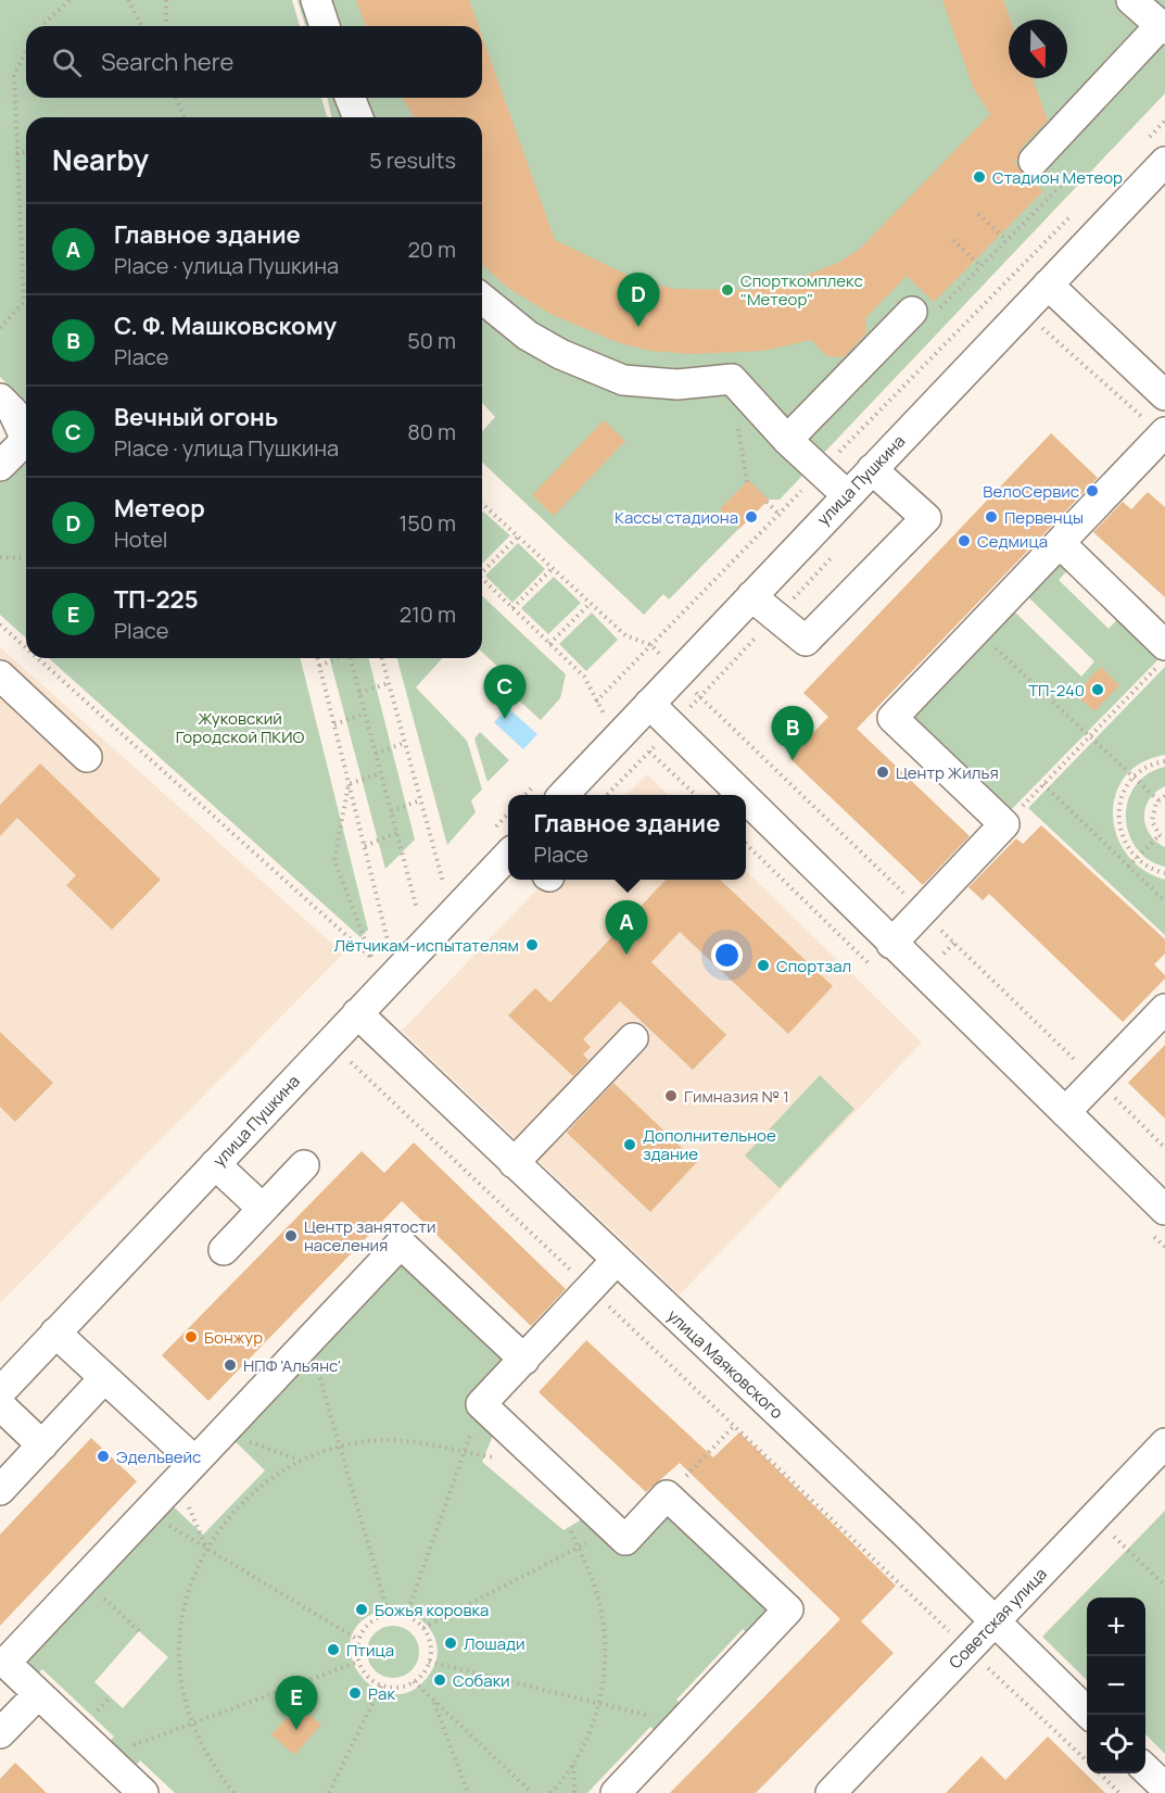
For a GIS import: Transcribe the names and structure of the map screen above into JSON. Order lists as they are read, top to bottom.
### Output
{
  "streets": {
    "street": ["улица Пушкина", "улица Маяковского", "Советская улица"]
  },
  "crossings": [
    ["улица Пушкина", "улица Маяковского"],
    ["улица Маяковского", "Советская улица"]
  ],
  "parks": ["Жуковский Городской ПКИО"],
  "places": [
    "Стадион Метеор",
    "Спорткомплекс \"Метеор\"",
    "ВелоСервис",
    "Кассы стадиона",
    "Первенцы",
    "Седмица",
    "ТП-240",
    "Центр Жилья",
    "Лётчикам-испытателям",
    "Спортзал",
    "Гимназия № 1",
    "Дополнительное здание",
    "Центр занятости населения",
    "Бонжур",
    "НПФ 'Альянс'",
    "Эдельвейс",
    "Божья коровка",
    "Лошади",
    "Птица",
    "Собаки",
    "Рак"
  ],
  "north": "bottom",
  "page": {
    "search": "Search here",
    "heading": ["Nearby", "5 results"],
    "list": [
      {
        "mark": "A",
        "name": "Главное здание",
        "note": "Place · улица Пушкина",
        "value": "20 m"
      },
      {
        "mark": "B",
        "name": "С. Ф. Машковскому",
        "note": "Place",
        "value": "50 m"
      },
      {
        "mark": "C",
        "name": "Вечный огонь",
        "note": "Place · улица Пушкина",
        "value": "80 m"
      },
      {
        "mark": "D",
        "name": "Метеор",
        "note": "Hotel",
        "value": "150 m"
      },
      {
        "mark": "E",
        "name": "ТП-225",
        "note": "Place",
        "value": "210 m"
      }
    ],
    "pins": [
      "D",
      "C",
      "B",
      "A",
      "E"
    ],
    "popup": ["Главное здание", "Place"],
    "map_buttons": ["+", "−"]
  }
}
